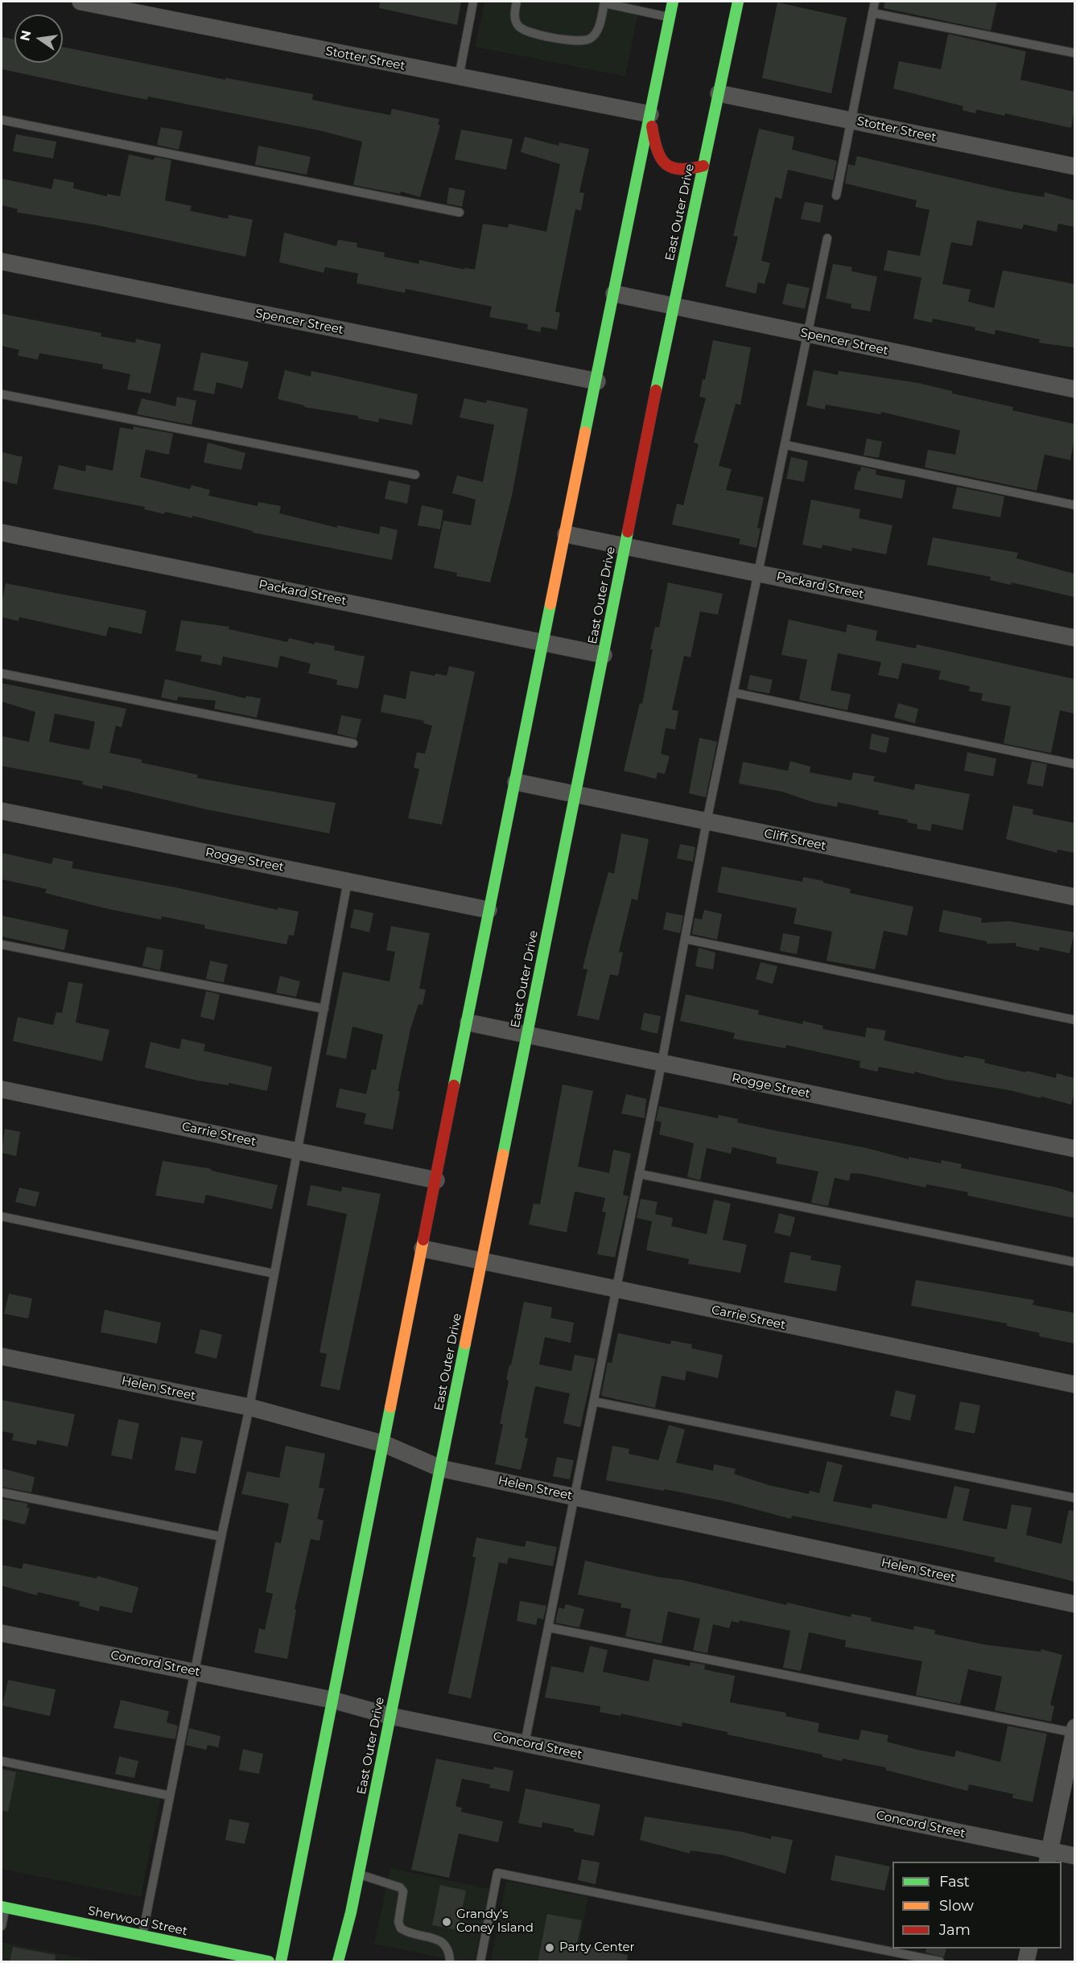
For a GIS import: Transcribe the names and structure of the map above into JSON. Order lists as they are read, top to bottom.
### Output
{
  "streets": {
    "main road": ["East Outer Drive", "Sherwood Street"],
    "street": [
      "Stotter Street",
      "Spencer Street",
      "Packard Street",
      "Cliff Street",
      "Rogge Street",
      "Carrie Street",
      "Helen Street",
      "Concord Street"
    ]
  },
  "crossings": [
    ["Stotter Street", "East Outer Drive"],
    ["East Outer Drive", "Spencer Street"],
    ["East Outer Drive", "Packard Street"],
    ["East Outer Drive", "Cliff Street"],
    ["East Outer Drive", "Rogge Street"],
    ["East Outer Drive", "Carrie Street"],
    ["East Outer Drive", "Helen Street"],
    ["East Outer Drive", "Concord Street"]
  ],
  "places": ["Grandy's Coney Island", "Party Center"],
  "legend": ["Fast", "Slow", "Jam"],
  "north": "left"
}
